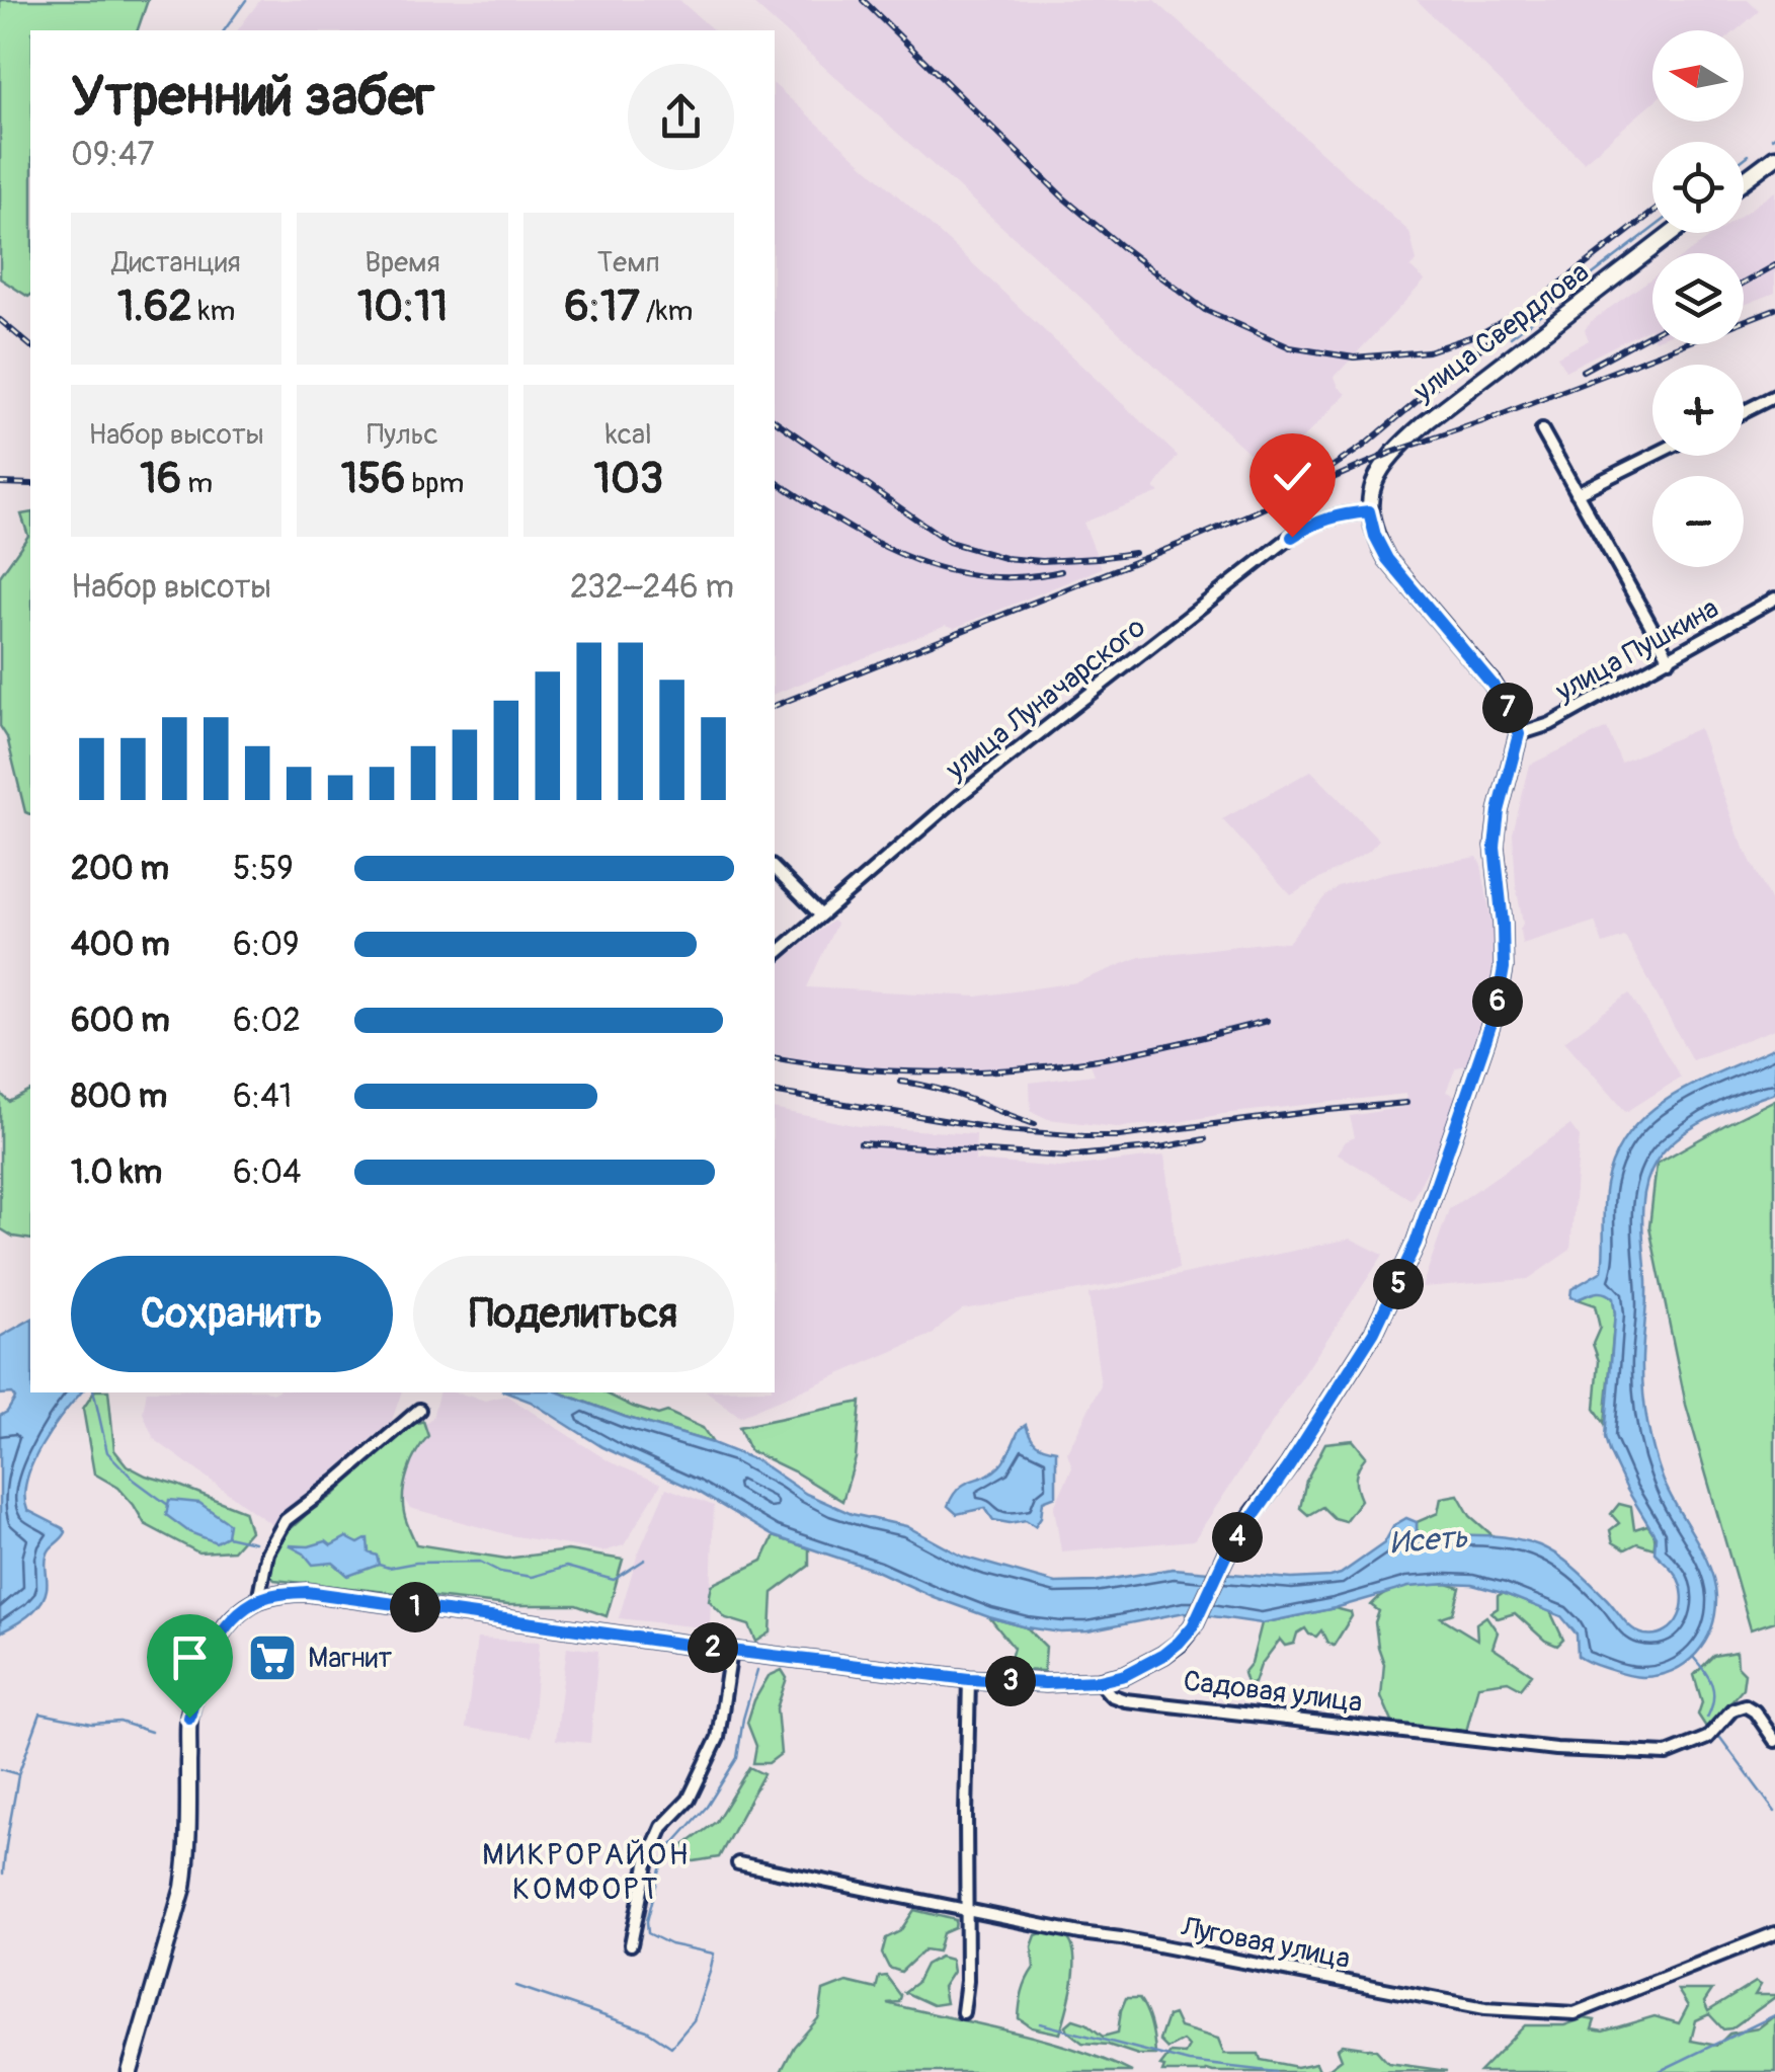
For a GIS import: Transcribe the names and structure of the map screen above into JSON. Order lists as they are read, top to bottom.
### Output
{
  "streets": {
    "main road": ["улица Свердлова", "Садовая улица"],
    "street": ["улица Пушкина", "улица Луначарского", "Луговая улица"]
  },
  "crossings": [
    ["улица Свердлова", "улица Луначарского"]
  ],
  "districts": ["МИКРОРАЙОН КОМФОРТ"],
  "water": ["Исеть"],
  "places": {
    "supermarket": ["Магнит"]
  },
  "north": "left",
  "page": {
    "map_buttons": ["+", "−"],
    "heading": ["Утренний забег", "09:47"],
    "stats": [
      ["Дистанция", "1.62 km"],
      ["Время", "10:11"],
      ["Темп", "6:17 /km"],
      ["Набор высоты", "16 m"],
      ["Пульс", "156 bpm"],
      ["kcal", "103"]
    ],
    "chart": ["Набор высоты", "232–246 m"],
    "pins": [
      "7",
      "6",
      "5",
      "4",
      "1",
      "2",
      "3"
    ],
    "list": [
      {
        "name": "200 m",
        "note": "5:59"
      },
      {
        "name": "400 m",
        "note": "6:09"
      },
      {
        "name": "600 m",
        "note": "6:02"
      },
      {
        "name": "800 m",
        "note": "6:41"
      },
      {
        "name": "1.0 km",
        "note": "6:04"
      }
    ],
    "buttons": ["Сохранить", "Поделиться"]
  }
}
